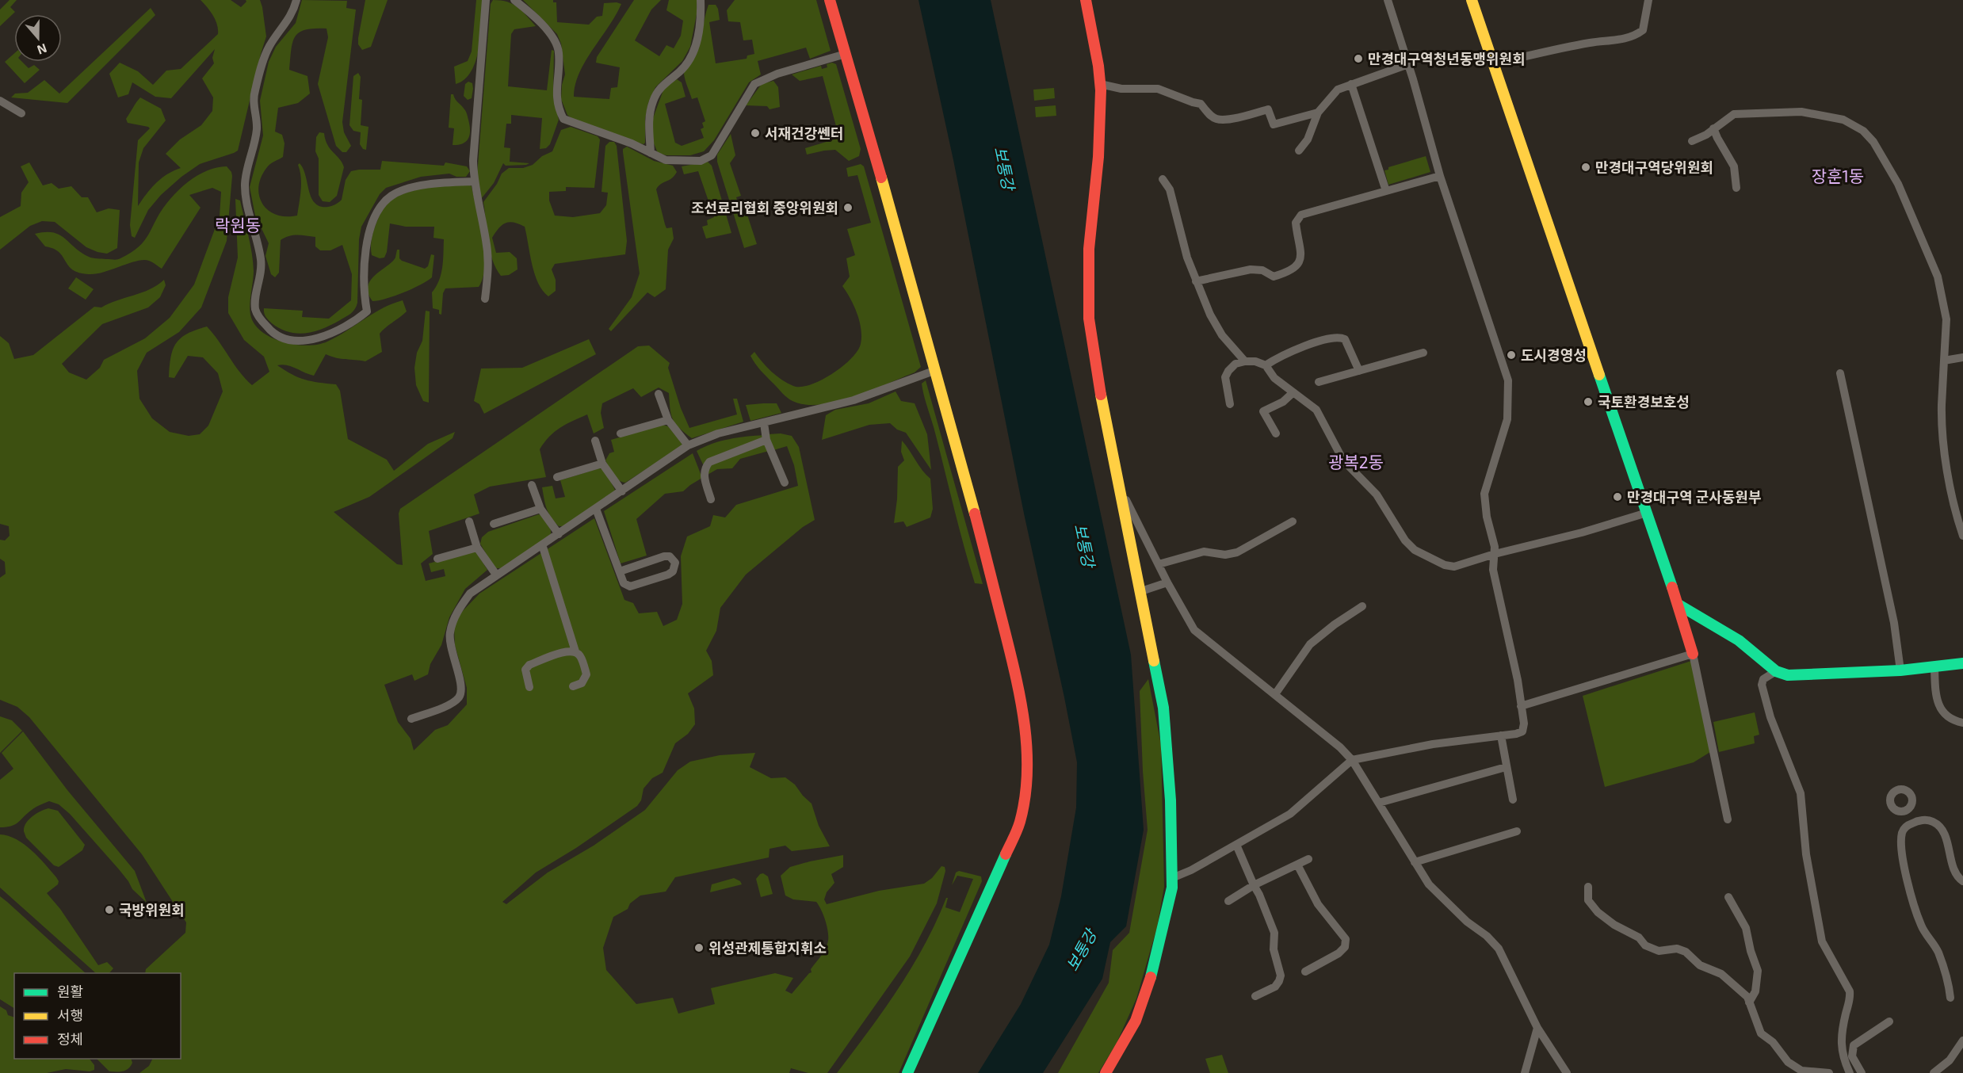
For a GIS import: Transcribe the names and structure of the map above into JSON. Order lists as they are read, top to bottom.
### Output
{
  "districts": ["장훈1동", "락원동", "광복2동"],
  "water": ["보통강"],
  "places": [
    "만경대구역청년동맹위원회",
    "서재건강쎈터",
    "만경대구역당위원회",
    "조선료리협회 중앙위원회",
    "도시경영성",
    "국토환경보호성",
    "만경대구역 군사동원부",
    "국방위원회",
    "위성관제통합지휘소"
  ],
  "legend": ["원활", "서행", "정체"],
  "north": "bottom"
}
